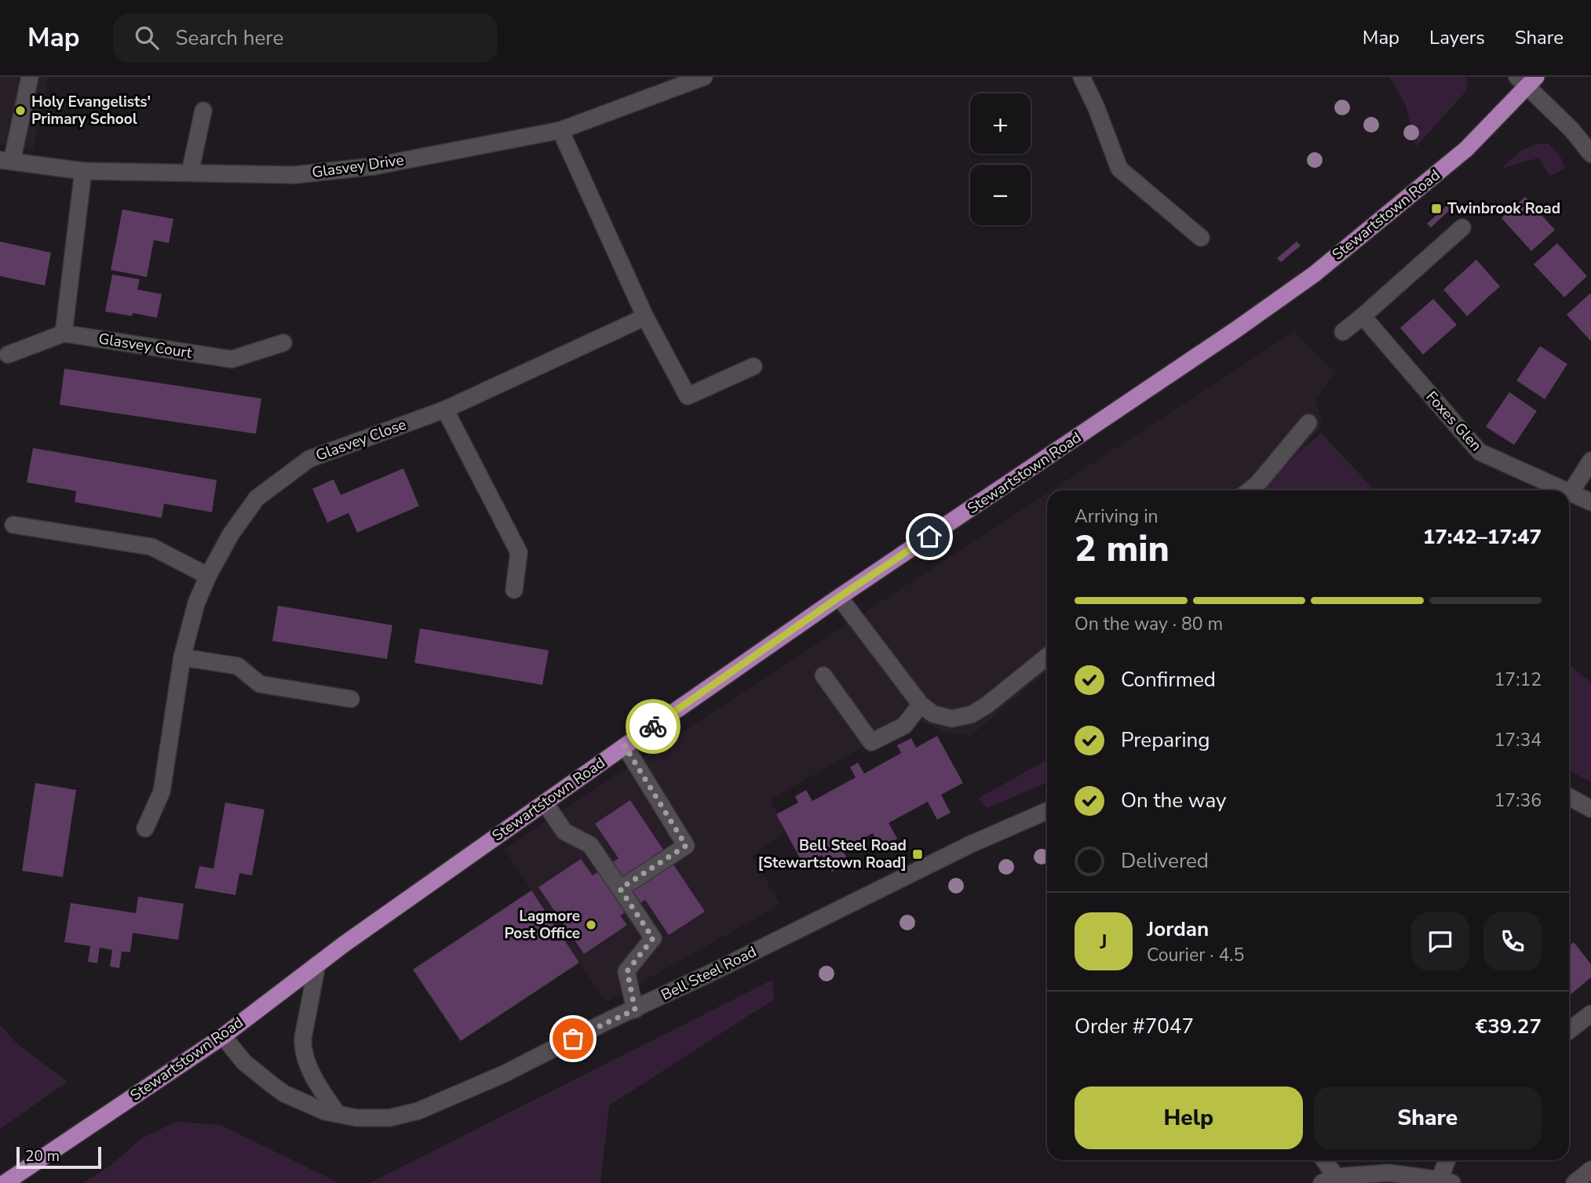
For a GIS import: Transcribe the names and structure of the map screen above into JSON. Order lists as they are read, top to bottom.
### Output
{
  "streets": {
    "main road": ["Stewartstown Road"],
    "street": [
      "Glasvey Drive",
      "Glasvey Court",
      "Foxes Glen",
      "Glasvey Close",
      "Bell Steel Road"
    ]
  },
  "crossings": [
    ["Stewartstown Road", "Bell Steel Road"]
  ],
  "places": {
    "other": ["Holy Evangelists' Primary School", "Lagmore Post Office"],
    "transit": ["Twinbrook Road", "Bell Steel Road [Stewartstown Road]"]
  },
  "scale_bar": "20 m",
  "page": {
    "header": "Map",
    "search": "Search here",
    "nav": ["Map", "Layers", "Share"],
    "map_buttons": ["+", "−"],
    "heading": ["2 min", "Arriving in", "17:42–17:47"],
    "panel": [
      "Jordan",
      "Courier · 4.5",
      "Order #7047",
      "€39.27"
    ],
    "bar": "On the way · 80 m",
    "list": [
      ["Confirmed", "17:12"],
      ["Preparing", "17:34"],
      ["On the way", "17:36"],
      "Delivered"
    ],
    "round": "J",
    "buttons": ["Help", "Share"],
    "scale": "20 m"
  }
}
